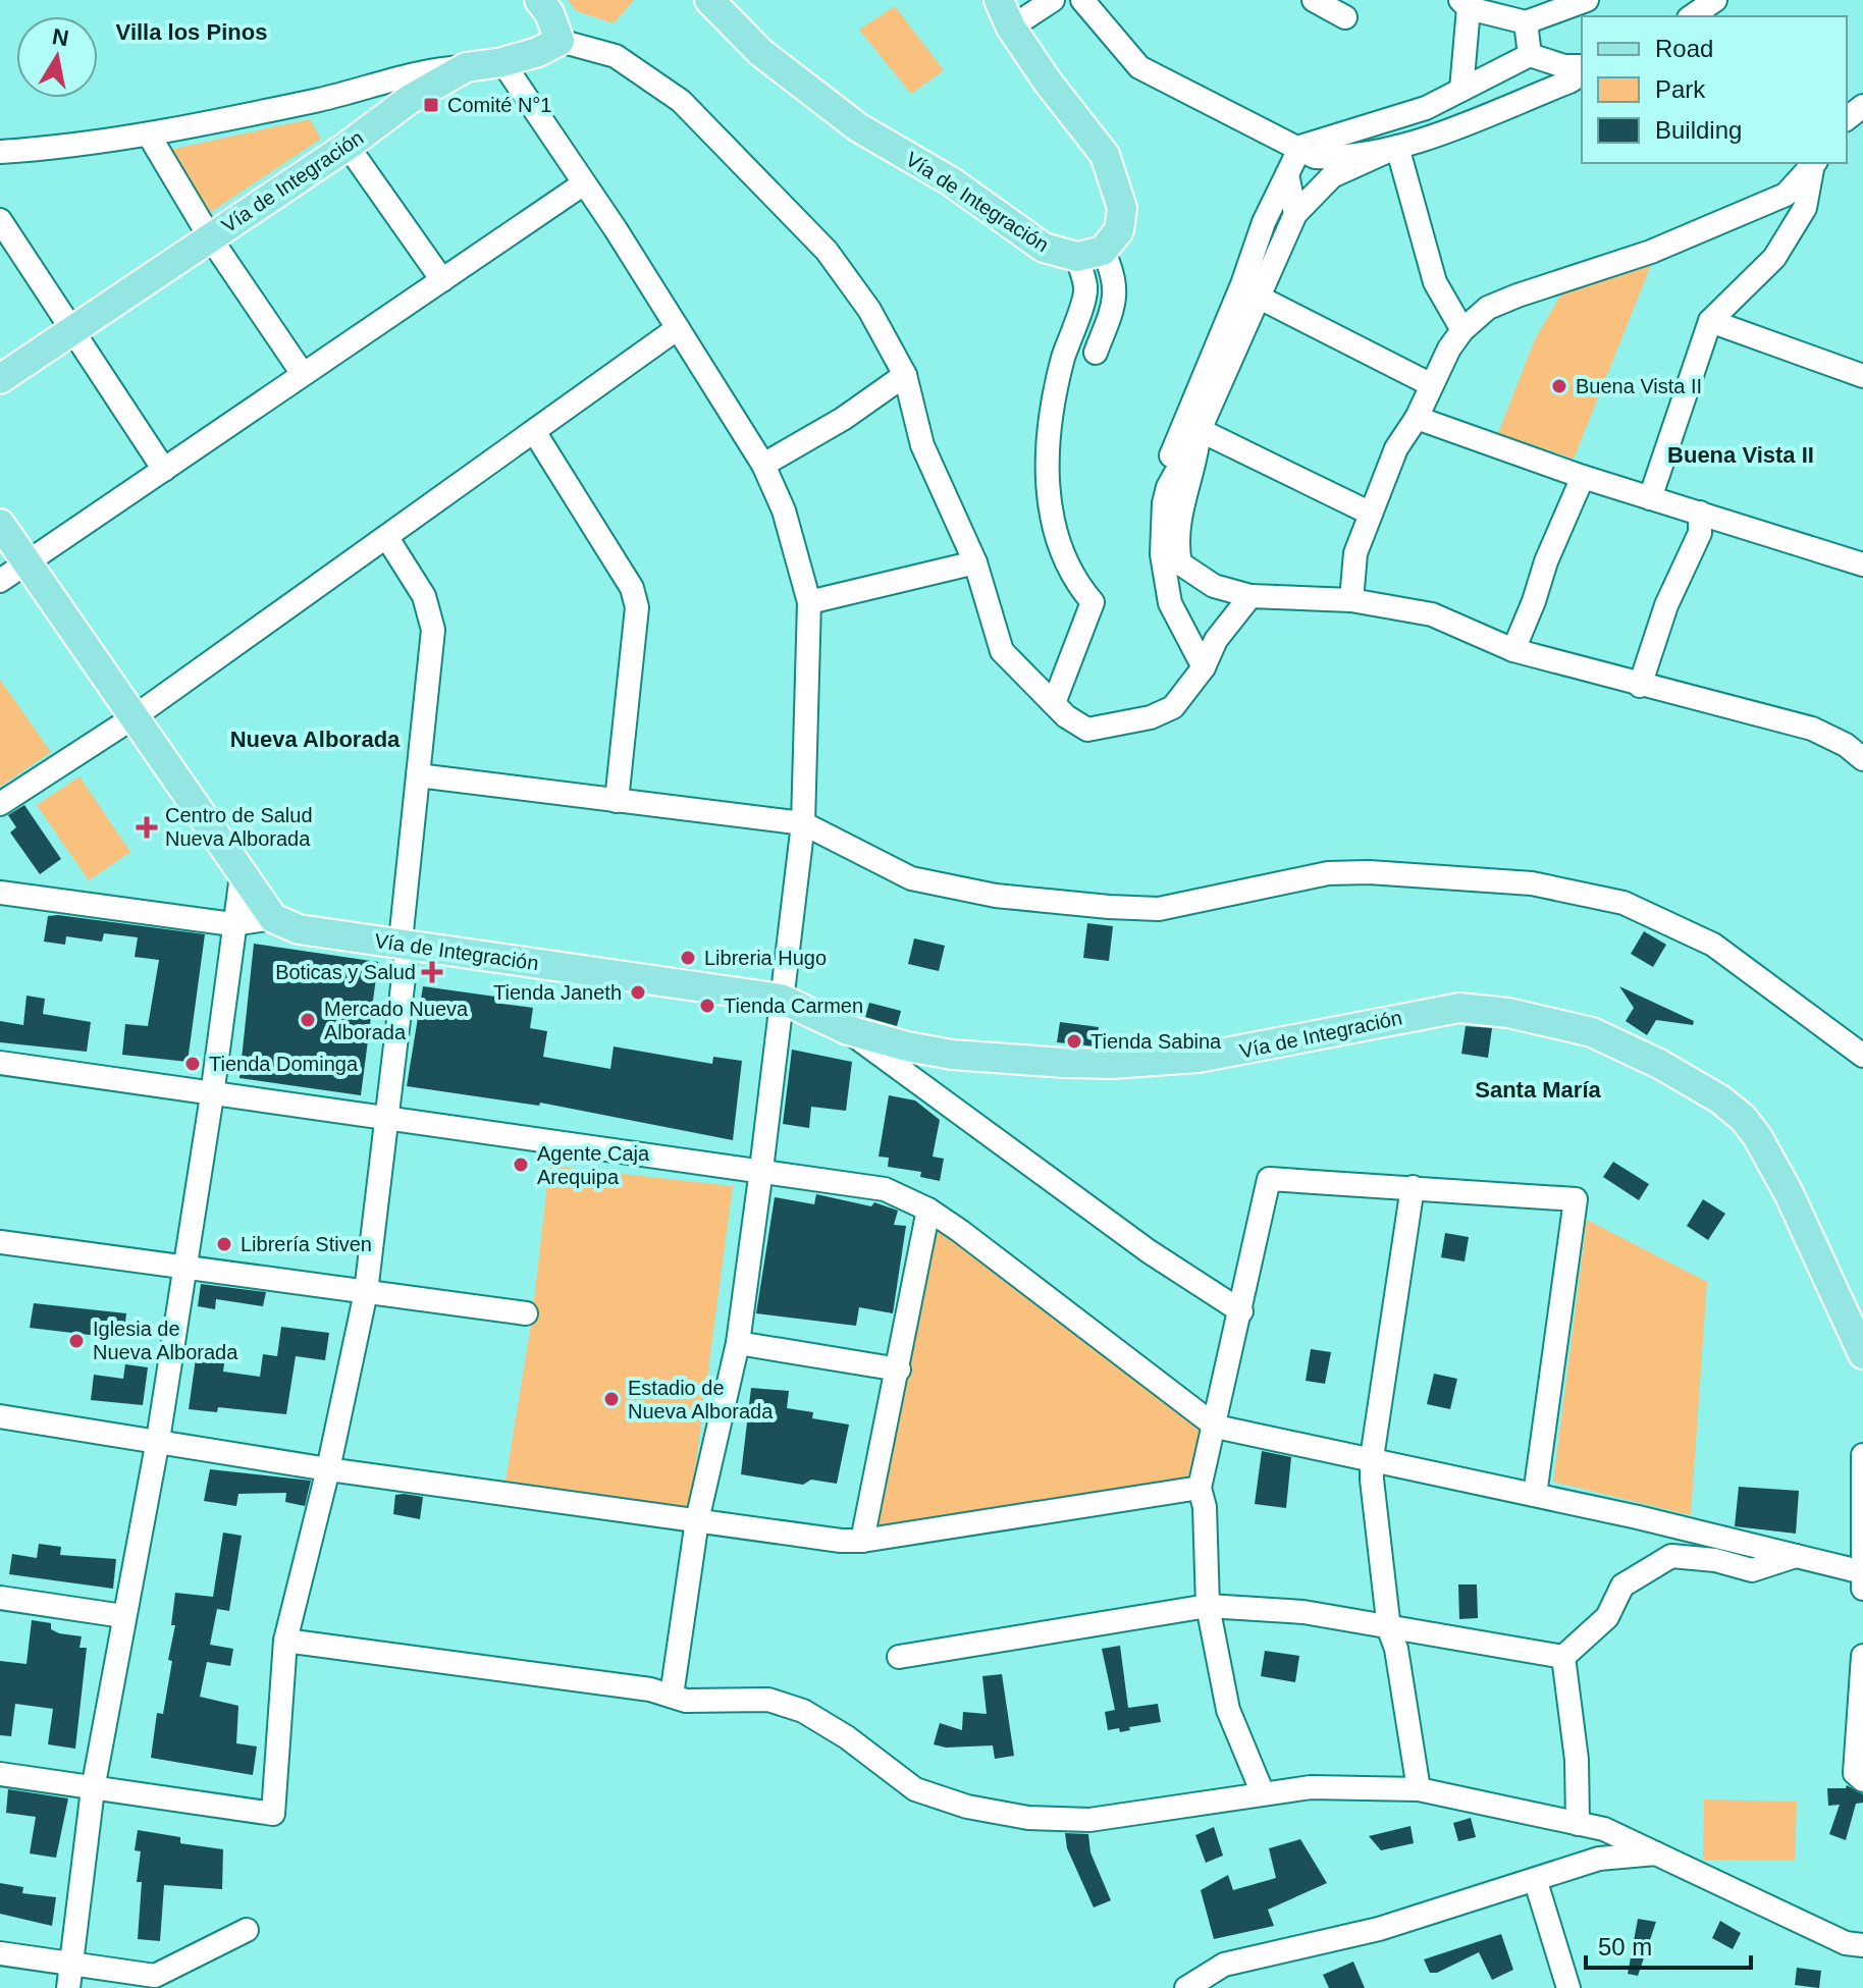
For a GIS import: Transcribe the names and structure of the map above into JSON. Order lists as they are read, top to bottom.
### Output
{
  "streets": {
    "main road": ["Vía de Integración"]
  },
  "districts": [
    "Villa los Pinos",
    "Buena Vista II",
    "Nueva Alborada",
    "Santa María"
  ],
  "places": {
    "transit": ["Comité N°1"],
    "other": [
      "Buena Vista II",
      "Libreria Hugo",
      "Tienda Janeth",
      "Tienda Carmen",
      "Mercado Nueva Alborada",
      "Tienda Sabina",
      "Tienda Dominga",
      "Agente Caja Arequipa",
      "Librería Stiven",
      "Iglesia de Nueva Alborada",
      "Estadio de Nueva Alborada"
    ],
    "health": ["Centro de Salud Nueva Alborada", "Boticas y Salud"]
  },
  "legend": ["Road", "Park", "Building"],
  "scale_bar": "50 m",
  "north": "top"
}
